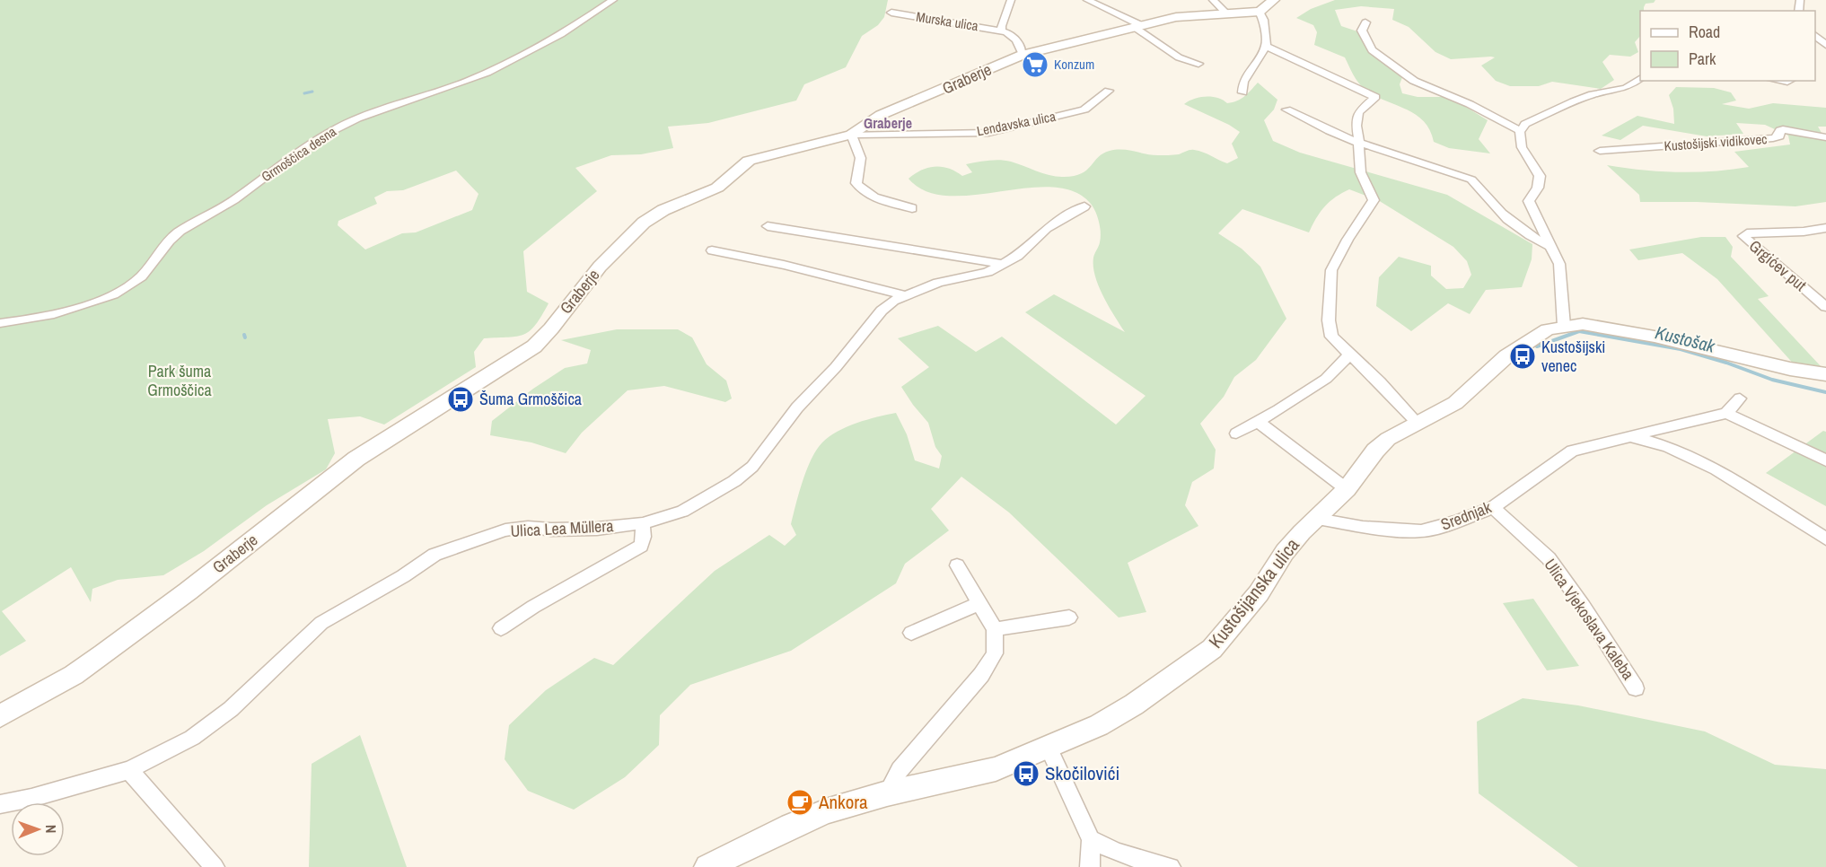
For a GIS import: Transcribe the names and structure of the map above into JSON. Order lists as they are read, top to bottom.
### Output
{
  "streets": {
    "street": [
      "Murska ulica",
      "Graberje",
      "Lendavska ulica",
      "Kustošijski vidikovec",
      "Grmoščica desna",
      "Grgićev put",
      "Srednjak",
      "Ulica Lea Müllera",
      "Kustošijanska ulica",
      "Ulica Vjekoslava Kaleba"
    ]
  },
  "crossings": [
    ["Graberje", "Lendavska ulica"],
    ["Srednjak", "Kustošijanska ulica"],
    ["Srednjak", "Ulica Vjekoslava Kaleba"]
  ],
  "districts": ["Graberje"],
  "water": ["Kustošak"],
  "parks": ["Park šuma Grmoščica"],
  "places": {
    "supermarket": ["Konzum"],
    "bus stop": ["Kustošijski venec", "Šuma Grmoščica", "Skočilovići"],
    "cafe": ["Ankora"]
  },
  "legend": ["Road", "Park"],
  "north": "right"
}
